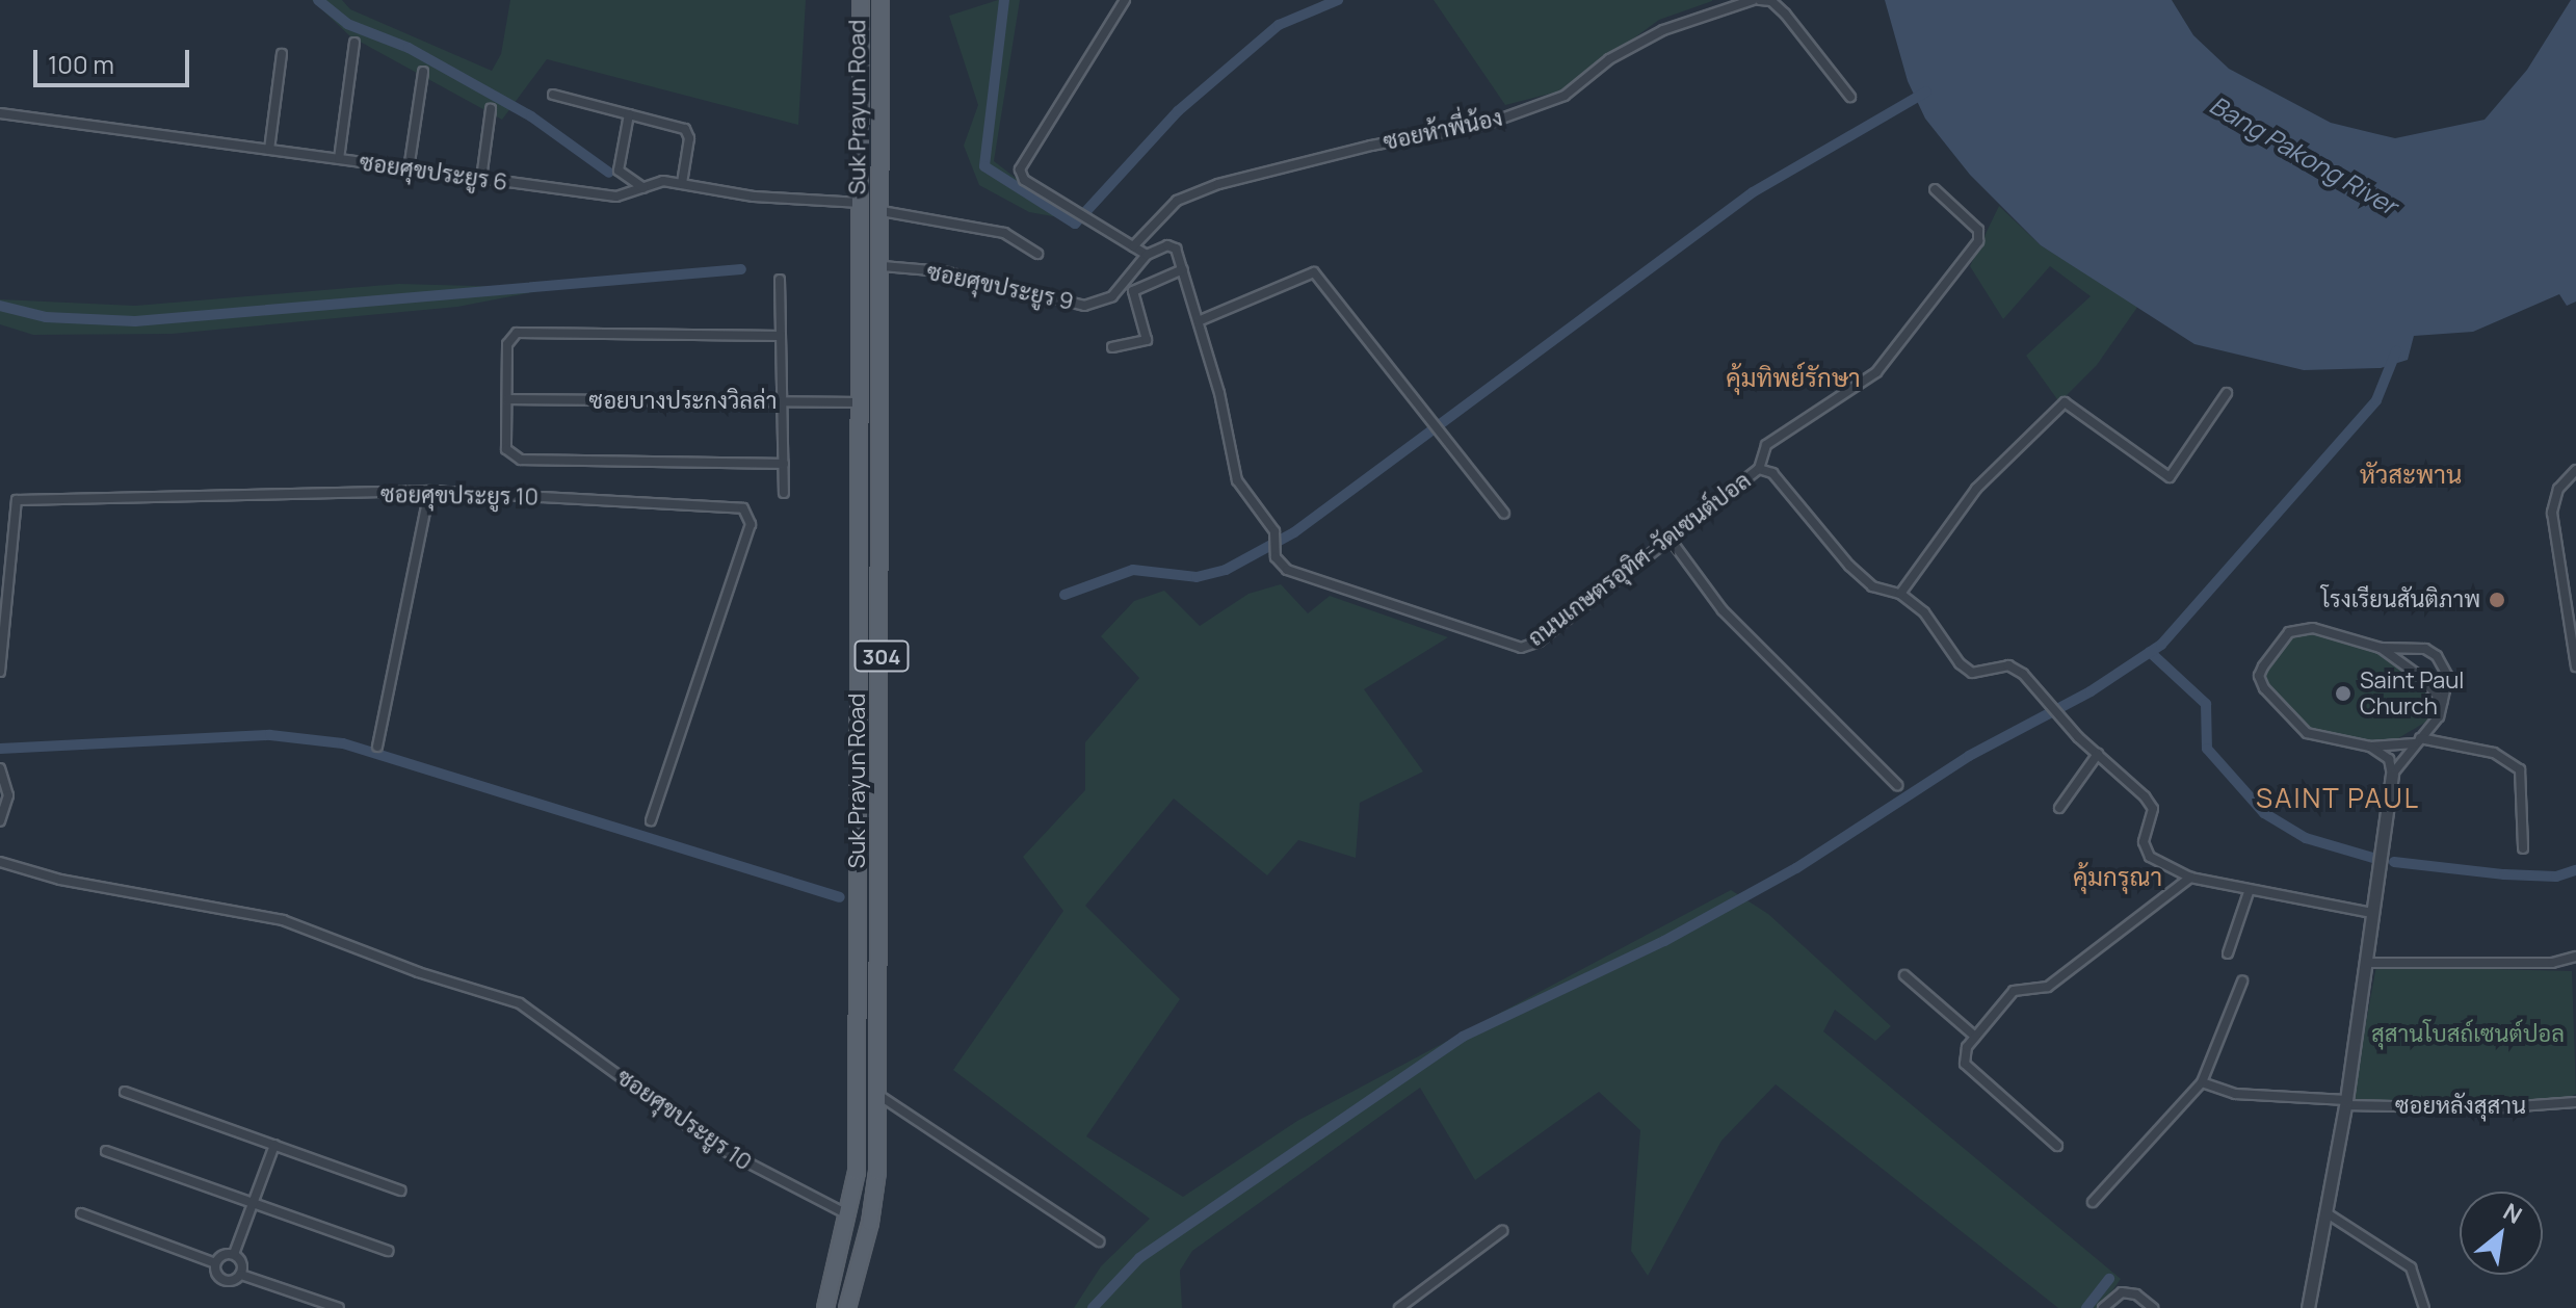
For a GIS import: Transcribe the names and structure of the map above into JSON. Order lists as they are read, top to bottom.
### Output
{
  "streets": {
    "main road": ["Suk Prayun Road", "304"],
    "street": [
      "ซอยห้าพี่น้อง",
      "ซอยศุขประยูร 6",
      "ซอยศุขประยูร 9",
      "ซอยบางประกงวิลล่า",
      "ซอยศุขประยูร 10",
      "ถนนเกษตรอุทิศ-วัดเซนต์ปอล",
      "ซอยหลังสุสาน"
    ]
  },
  "crossings": [
    ["Suk Prayun Road", "ซอยศุขประยูร 6"],
    ["Suk Prayun Road", "ซอยศุขประยูร 9"],
    ["Suk Prayun Road", "ซอยบางประกงวิลล่า"],
    ["Suk Prayun Road", "ซอยศุขประยูร 10"]
  ],
  "districts": [
    "คุ้มทิพย์รักษา",
    "หัวสะพาน",
    "SAINT PAUL",
    "คุ้มกรุณา"
  ],
  "water": ["Bang Pakong River"],
  "parks": ["สุสานโบสถ์เซนต์ปอล"],
  "places": ["โรงเรียนสันติภาพ", "Saint Paul Church"],
  "scale_bar": "100 m",
  "north": "top right"
}
